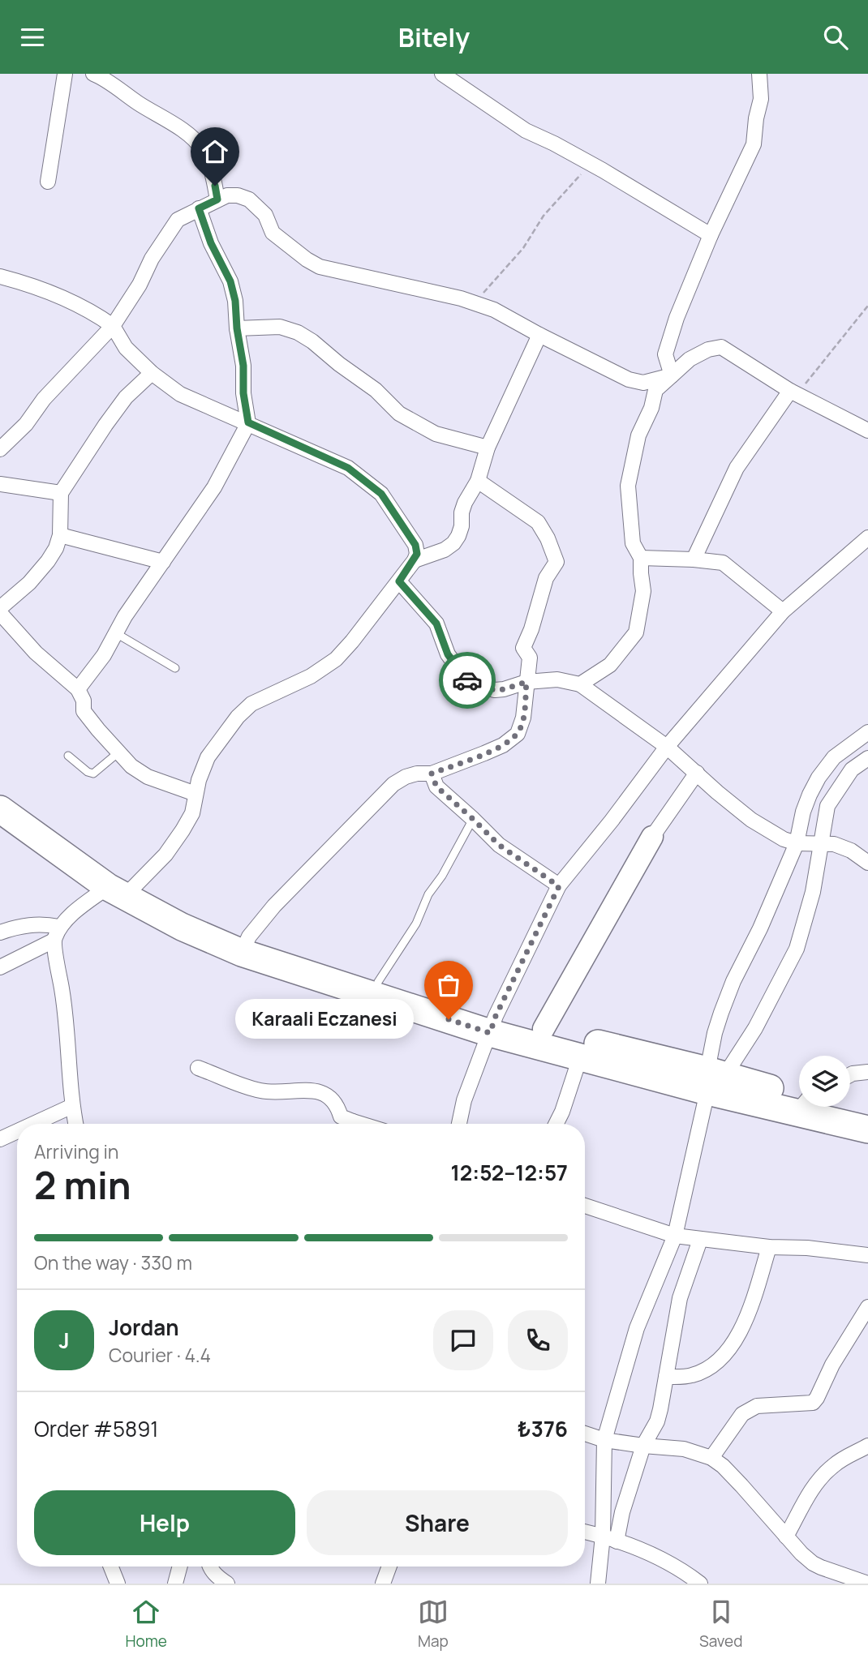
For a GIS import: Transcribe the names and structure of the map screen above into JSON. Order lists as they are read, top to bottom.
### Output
{
  "places": ["Karaali Eczanesi"],
  "page": {
    "header": "Bitely",
    "bubble": "Karaali Eczanesi",
    "heading": ["2 min", "Arriving in", "12:52–12:57"],
    "panel": [
      "Jordan",
      "Courier · 4.4",
      "Order #5891",
      "₺376"
    ],
    "bar": "On the way · 330 m",
    "round": "J",
    "buttons": ["Help", "Share"],
    "tabs": ["Home", "Map", "Saved"]
  }
}
